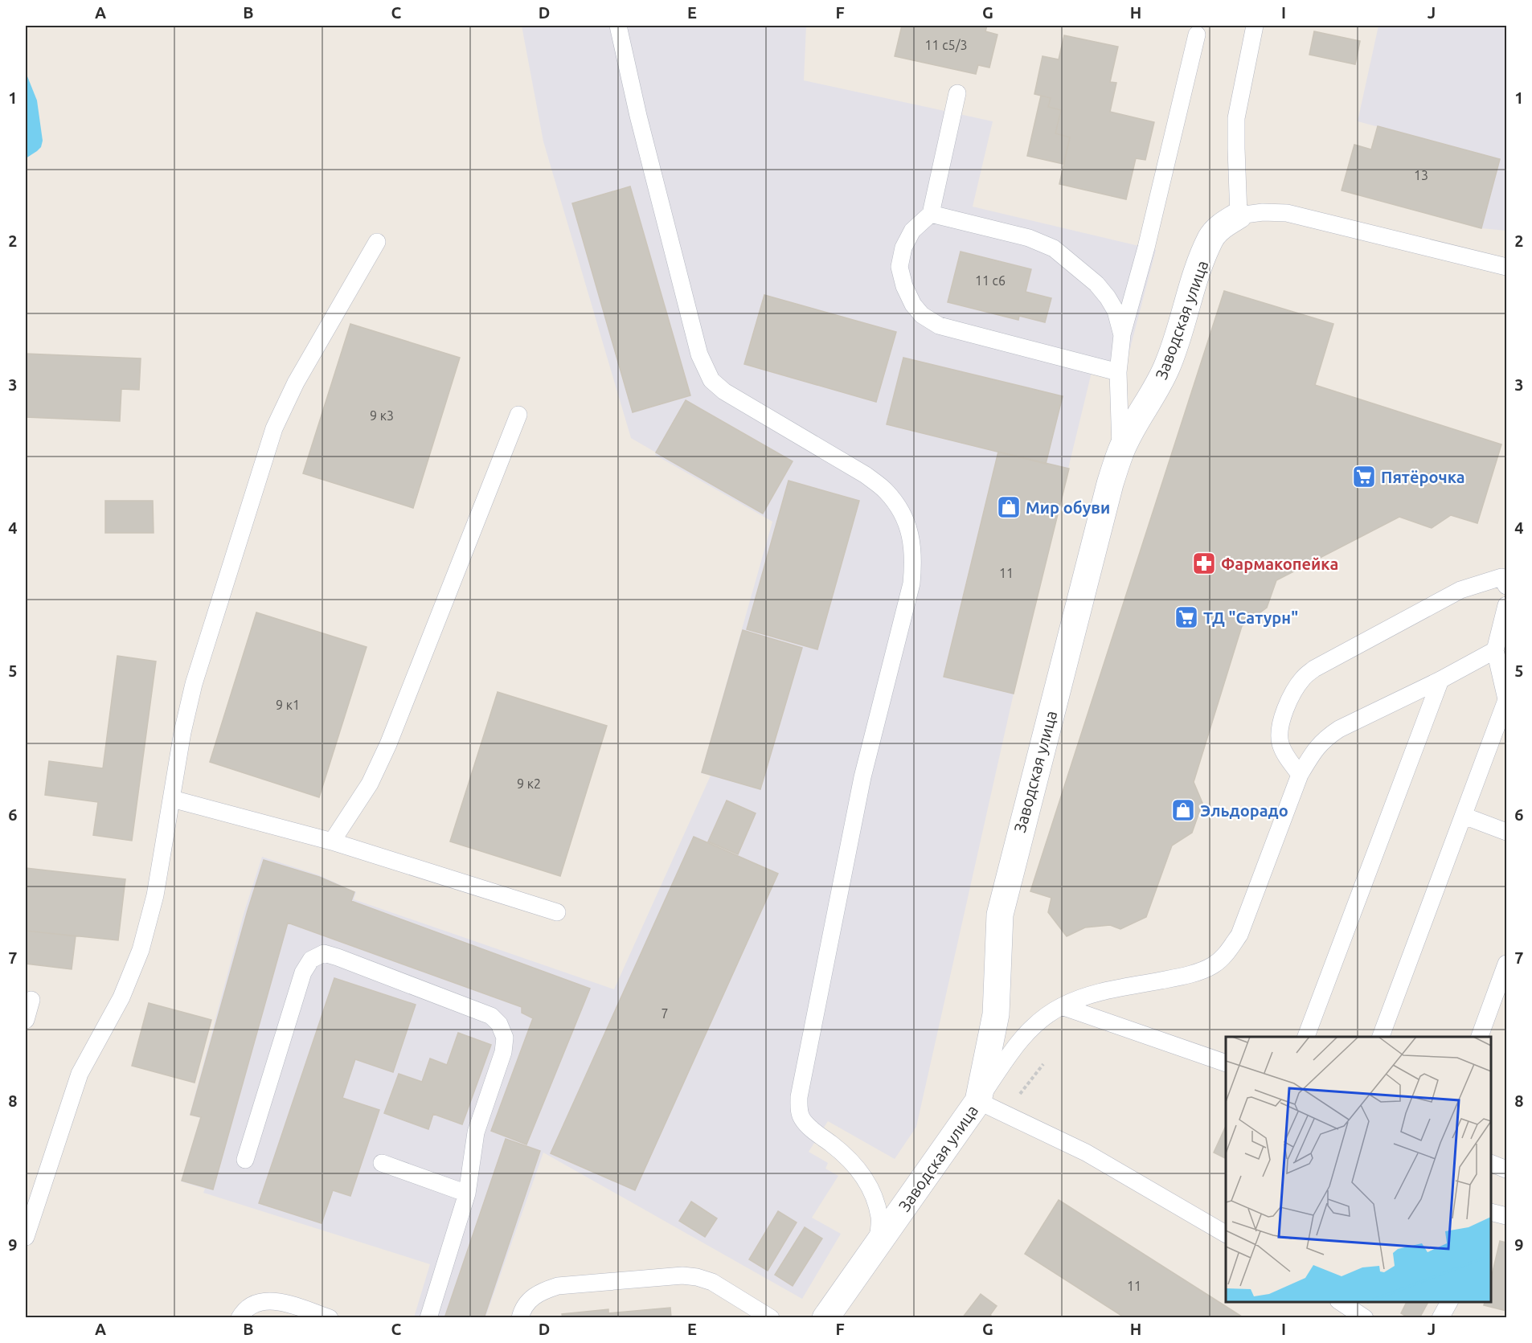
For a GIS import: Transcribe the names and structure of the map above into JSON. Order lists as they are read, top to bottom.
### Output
{
  "streets": {
    "street": ["Заводская улица"]
  },
  "places": {
    "supermarket": ["Пятёрочка", "ТД \"Сатурн\""],
    "shop": ["Мир обуви", "Эльдорадо"],
    "pharmacy": ["Фармакопейка"]
  },
  "house_numbers": [
    "11 с5/3",
    "13",
    "11 с6",
    "9 к3",
    "11",
    "9 к1",
    "9 к2",
    "7",
    "11"
  ],
  "grid": {
    "columns": [
      "A",
      "B",
      "C",
      "D",
      "E",
      "F",
      "G",
      "H",
      "I",
      "J"
    ],
    "rows": [
      "1",
      "2",
      "3",
      "4",
      "5",
      "6",
      "7",
      "8",
      "9"
    ]
  }
}
